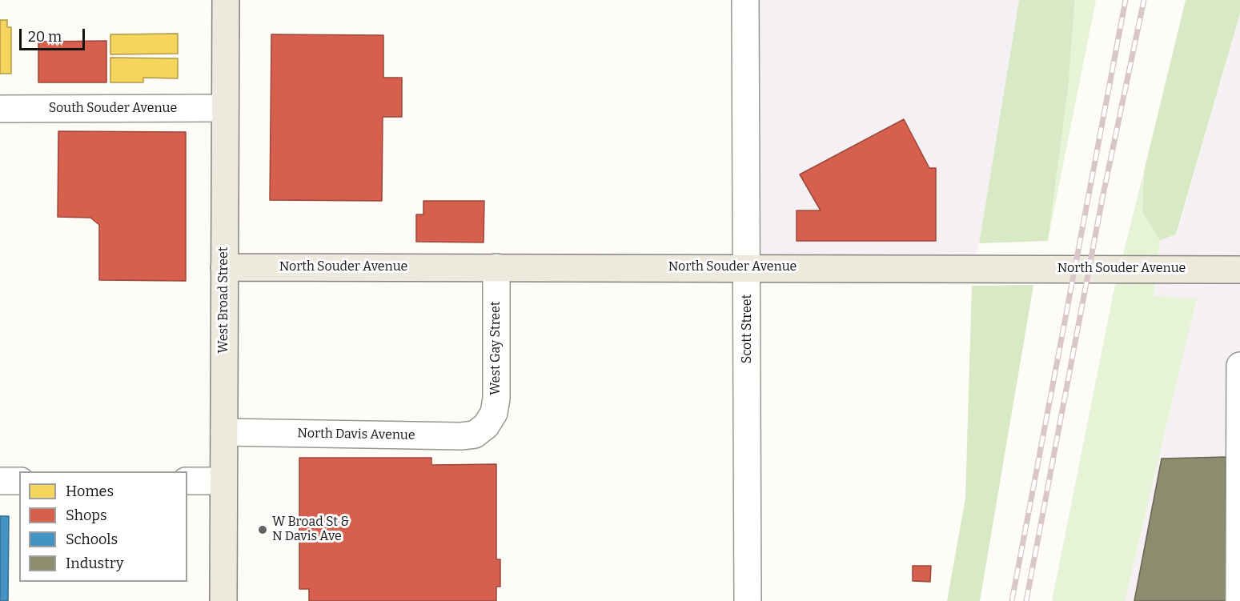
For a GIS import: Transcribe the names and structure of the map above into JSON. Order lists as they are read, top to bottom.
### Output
{
  "streets": {
    "main road": ["North Souder Avenue", "West Broad Street"],
    "street": [
      "South Souder Avenue",
      "Scott Street",
      "West Gay Street",
      "North Davis Avenue"
    ]
  },
  "crossings": [
    ["South Souder Avenue", "West Broad Street"],
    ["North Souder Avenue", "West Broad Street"],
    ["North Souder Avenue", "Scott Street"],
    ["North Souder Avenue", "West Gay Street"],
    ["West Broad Street", "North Davis Avenue"],
    ["West Gay Street", "North Davis Avenue"]
  ],
  "places": ["W Broad St & N Davis Ave"],
  "legend": [
    "Homes",
    "Shops",
    "Schools",
    "Industry"
  ],
  "scale_bar": "20 m"
}
